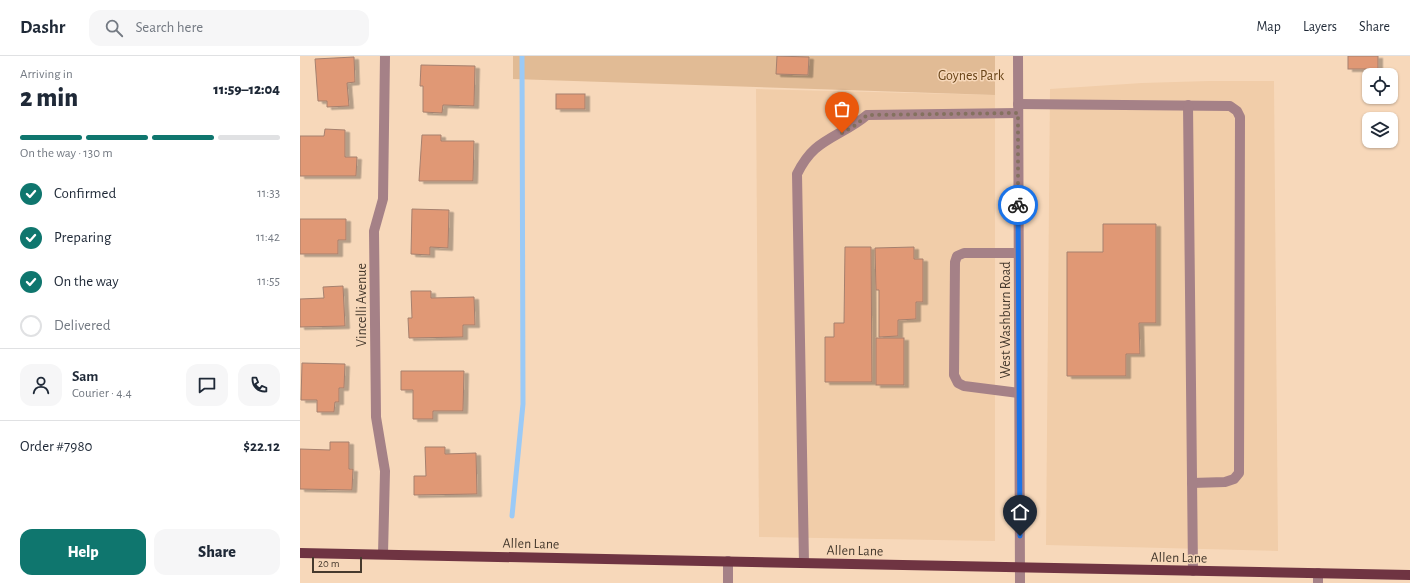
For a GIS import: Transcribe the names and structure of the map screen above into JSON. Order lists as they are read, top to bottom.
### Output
{
  "streets": {
    "main road": ["Allen Lane"],
    "street": ["Vincelli Avenue", "West Washburn Road"]
  },
  "crossings": [
    ["Vincelli Avenue", "Allen Lane"],
    ["West Washburn Road", "Allen Lane"]
  ],
  "parks": ["Goynes Park"],
  "scale_bar": "20 m",
  "page": {
    "header": "Dashr",
    "search": "Search here",
    "nav": ["Map", "Layers", "Share"],
    "heading": ["2 min", "Arriving in", "11:59–12:04"],
    "panel": [
      "Sam",
      "Courier · 4.4",
      "Order #7980",
      "$22.12"
    ],
    "bar": "On the way · 130 m",
    "list": [
      ["Confirmed", "11:33"],
      ["Preparing", "11:42"],
      ["On the way", "11:55"],
      "Delivered"
    ],
    "buttons": ["Help", "Share"],
    "scale": "20 m"
  }
}
